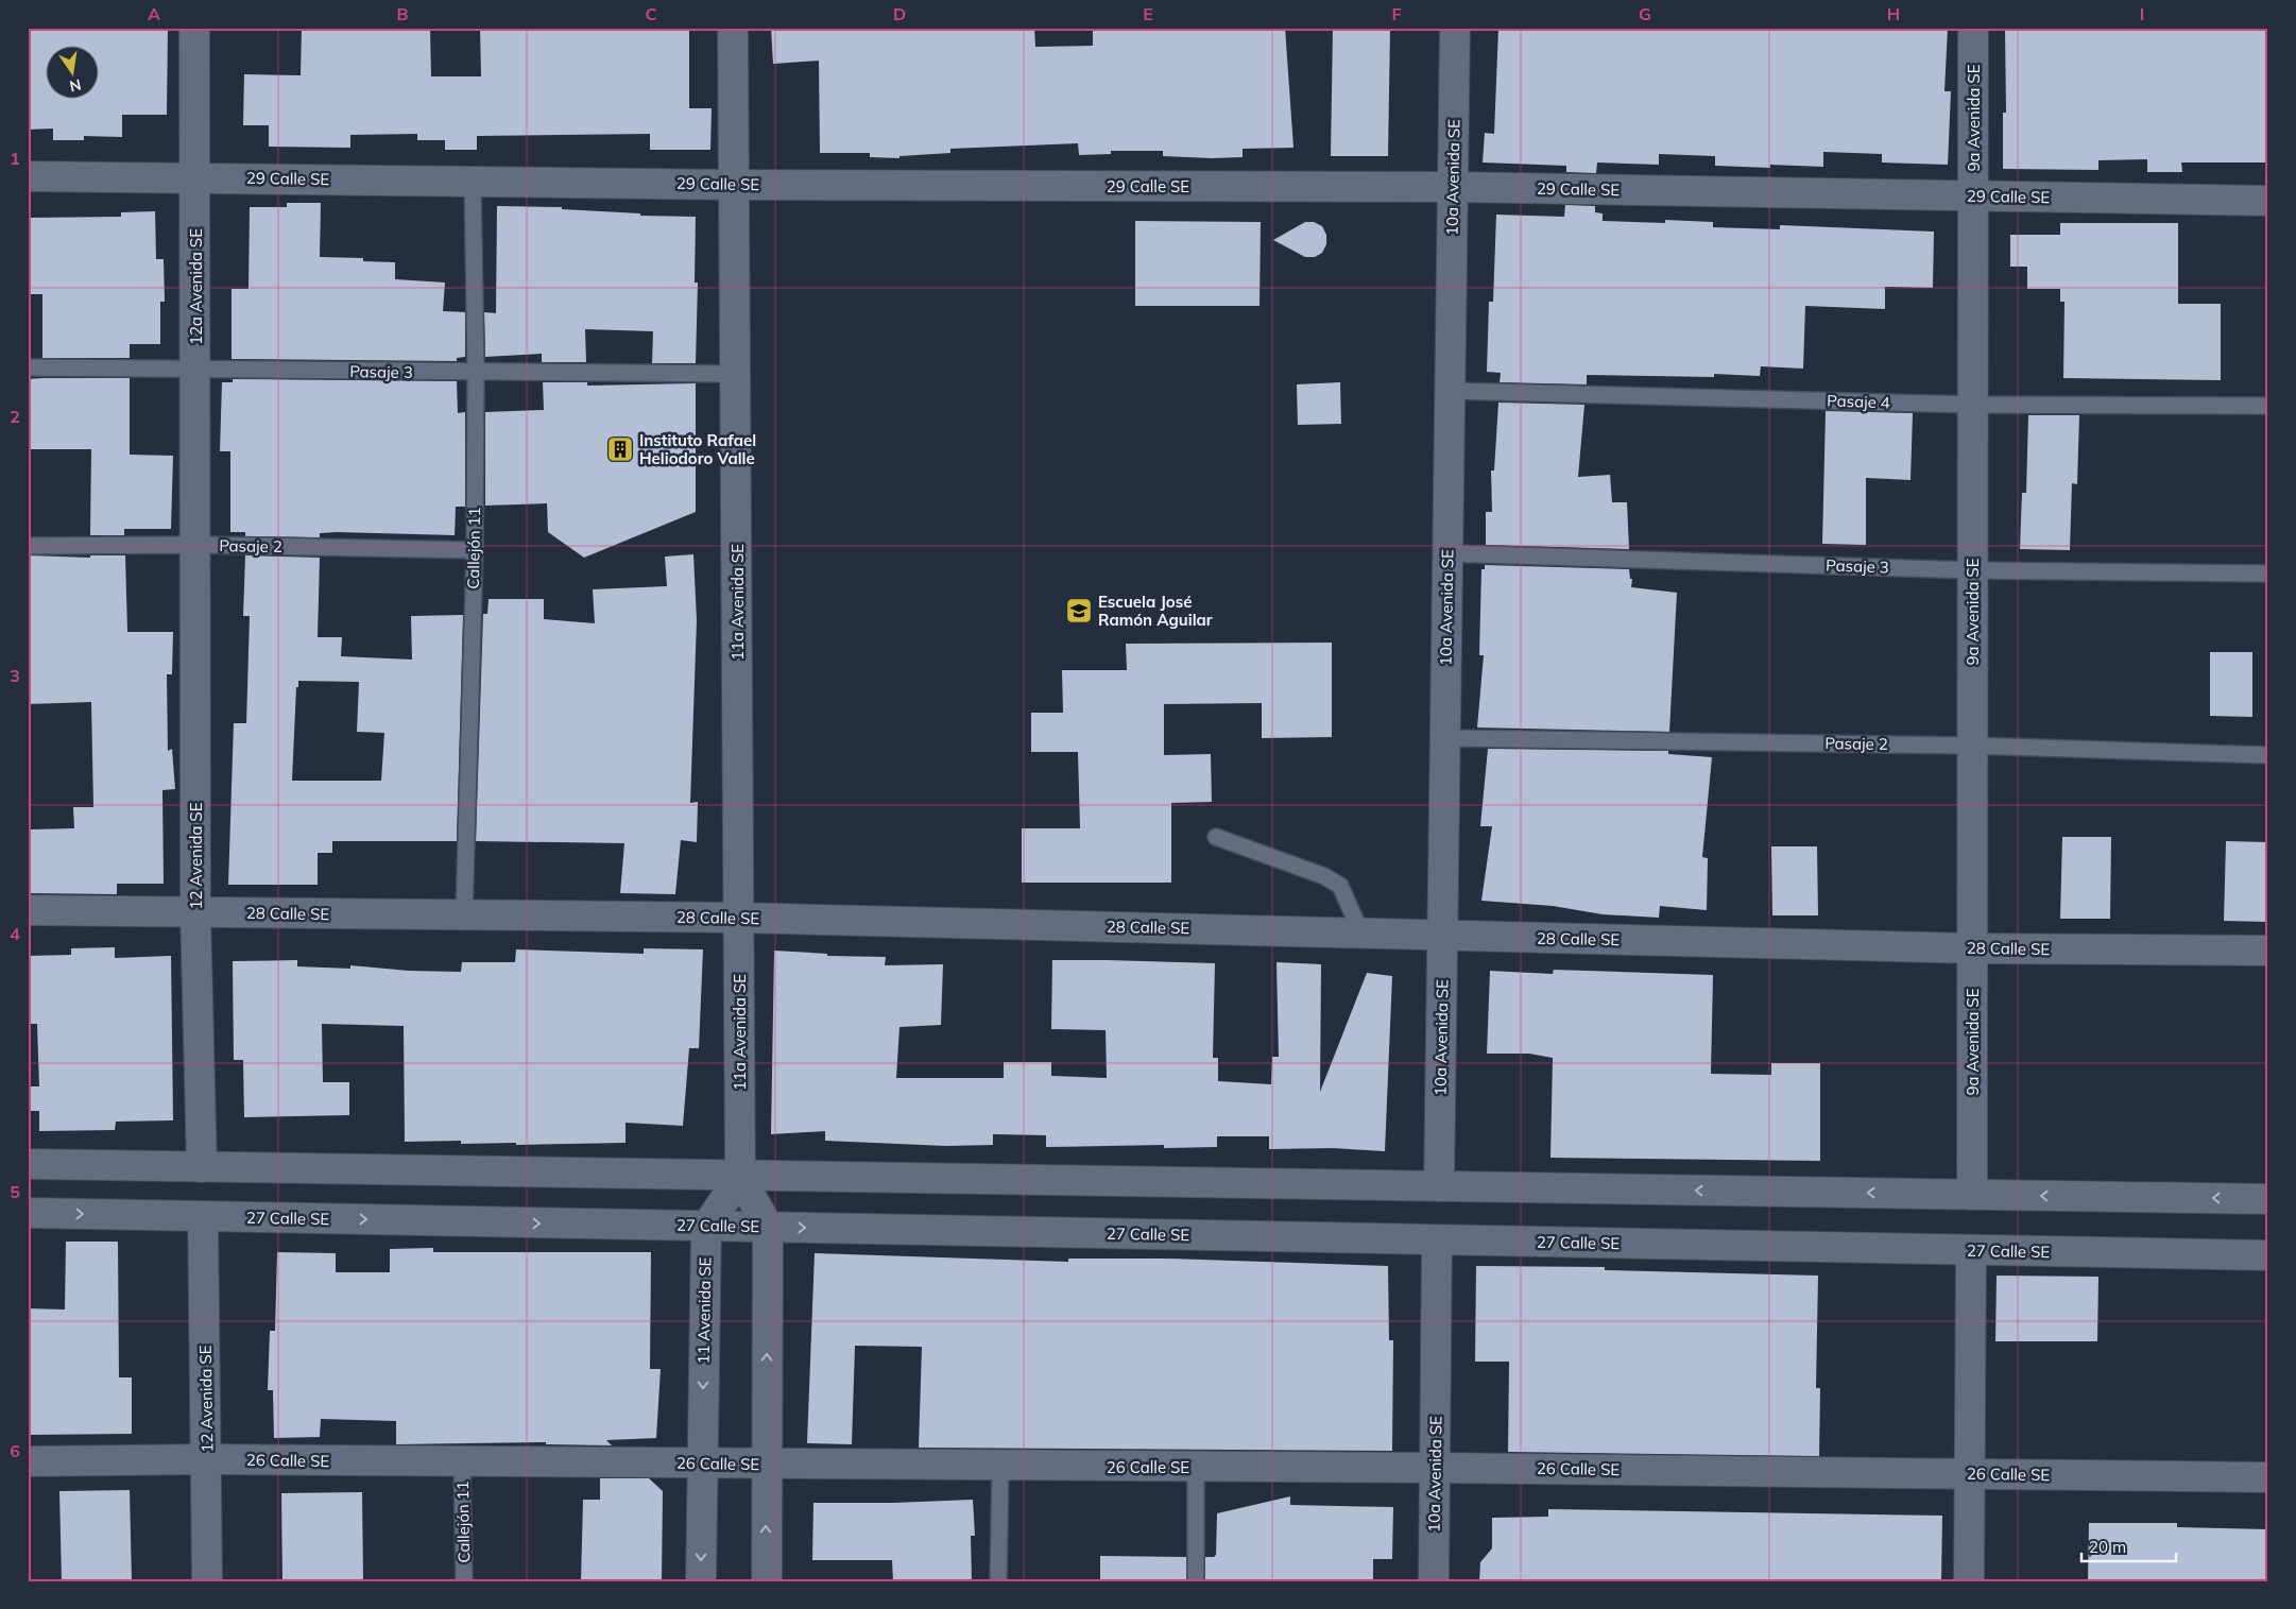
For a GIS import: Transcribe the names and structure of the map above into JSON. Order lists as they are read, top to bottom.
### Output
{
  "streets": {
    "street": [
      "9a Avenida SE",
      "10a Avenida SE",
      "29 Calle SE",
      "12a Avenida SE",
      "11a Avenida SE",
      "12 Avenida SE",
      "28 Calle SE",
      "27 Calle SE",
      "11 Avenida SE",
      "26 Calle SE"
    ],
    "lane": [
      "Pasaje 3",
      "Pasaje 4",
      "Pasaje 2",
      "Callejón 11"
    ]
  },
  "crossings": [
    ["9a Avenida SE", "29 Calle SE"],
    ["9a Avenida SE", "Pasaje 3"],
    ["9a Avenida SE", "Pasaje 4"],
    ["9a Avenida SE", "Pasaje 2"],
    ["9a Avenida SE", "28 Calle SE"],
    ["10a Avenida SE", "29 Calle SE"],
    ["10a Avenida SE", "Pasaje 3"],
    ["10a Avenida SE", "Pasaje 4"],
    ["10a Avenida SE", "Pasaje 2"],
    ["10a Avenida SE", "28 Calle SE"],
    ["10a Avenida SE", "27 Calle SE"],
    ["10a Avenida SE", "26 Calle SE"],
    ["29 Calle SE", "12a Avenida SE"],
    ["29 Calle SE", "Callejón 11"],
    ["29 Calle SE", "11a Avenida SE"],
    ["12a Avenida SE", "Pasaje 3"],
    ["12a Avenida SE", "Pasaje 2"],
    ["12a Avenida SE", "12 Avenida SE"],
    ["Pasaje 3", "Callejón 11"],
    ["Pasaje 3", "11a Avenida SE"],
    ["Pasaje 2", "Callejón 11"],
    ["Pasaje 2", "12 Avenida SE"],
    ["Callejón 11", "28 Calle SE"],
    ["Callejón 11", "26 Calle SE"],
    ["11a Avenida SE", "28 Calle SE"],
    ["12 Avenida SE", "28 Calle SE"],
    ["12 Avenida SE", "27 Calle SE"],
    ["12 Avenida SE", "26 Calle SE"],
    ["27 Calle SE", "11 Avenida SE"],
    ["11 Avenida SE", "26 Calle SE"]
  ],
  "places": {
    "building": ["Instituto Rafael Heliodoro Valle"],
    "school or university": ["Escuela José Ramón Aguilar"]
  },
  "scale_bar": "20 m",
  "north": "bottom",
  "grid": {
    "columns": [
      "A",
      "B",
      "C",
      "D",
      "E",
      "F",
      "G",
      "H",
      "I"
    ],
    "rows": [
      "1",
      "2",
      "3",
      "4",
      "5",
      "6"
    ]
  }
}
